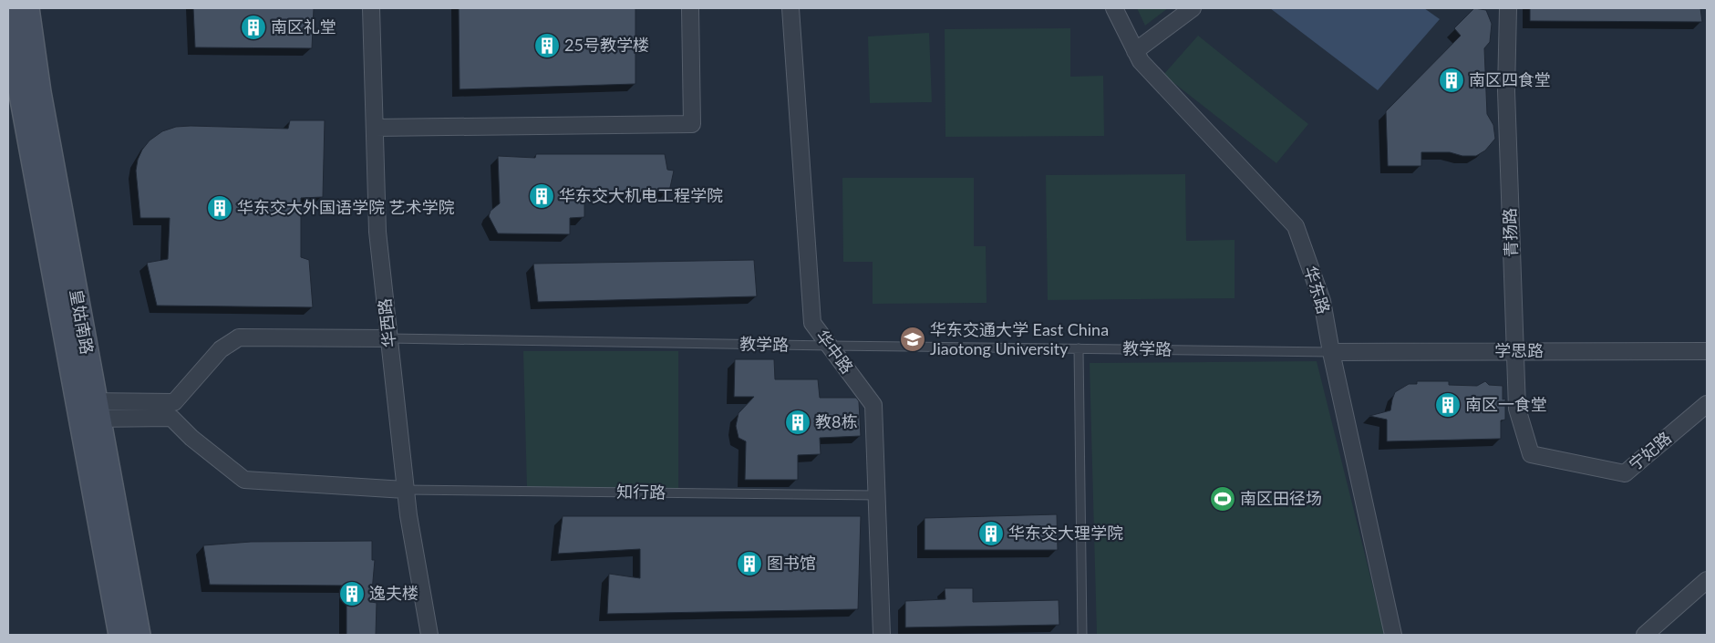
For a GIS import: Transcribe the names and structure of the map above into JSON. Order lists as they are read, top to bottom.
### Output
{
  "streets": {
    "street": [
      "青扬路",
      "华东路",
      "皇姑南路",
      "华西路",
      "学思路",
      "华中路",
      "宁妃路"
    ],
    "lane": ["教学路", "知行路"]
  },
  "crossings": [
    ["青扬路", "学思路"],
    ["青扬路", "宁妃路"],
    ["华东路", "教学路"],
    ["华东路", "学思路"],
    ["华西路", "教学路"],
    ["华西路", "知行路"],
    ["教学路", "学思路"],
    ["教学路", "华中路"],
    ["华中路", "知行路"]
  ],
  "places": {
    "building": [
      "南区礼堂",
      "25号教学楼",
      "南区四食堂",
      "华东交大机电工程学院",
      "华东交大外国语学院 艺术学院",
      "南区一食堂",
      "教8栋",
      "华东交大理学院",
      "图书馆",
      "逸夫楼"
    ],
    "school or university": ["华东交通大学 East China Jiaotong University"],
    "sports": ["南区田径场"]
  }
}
